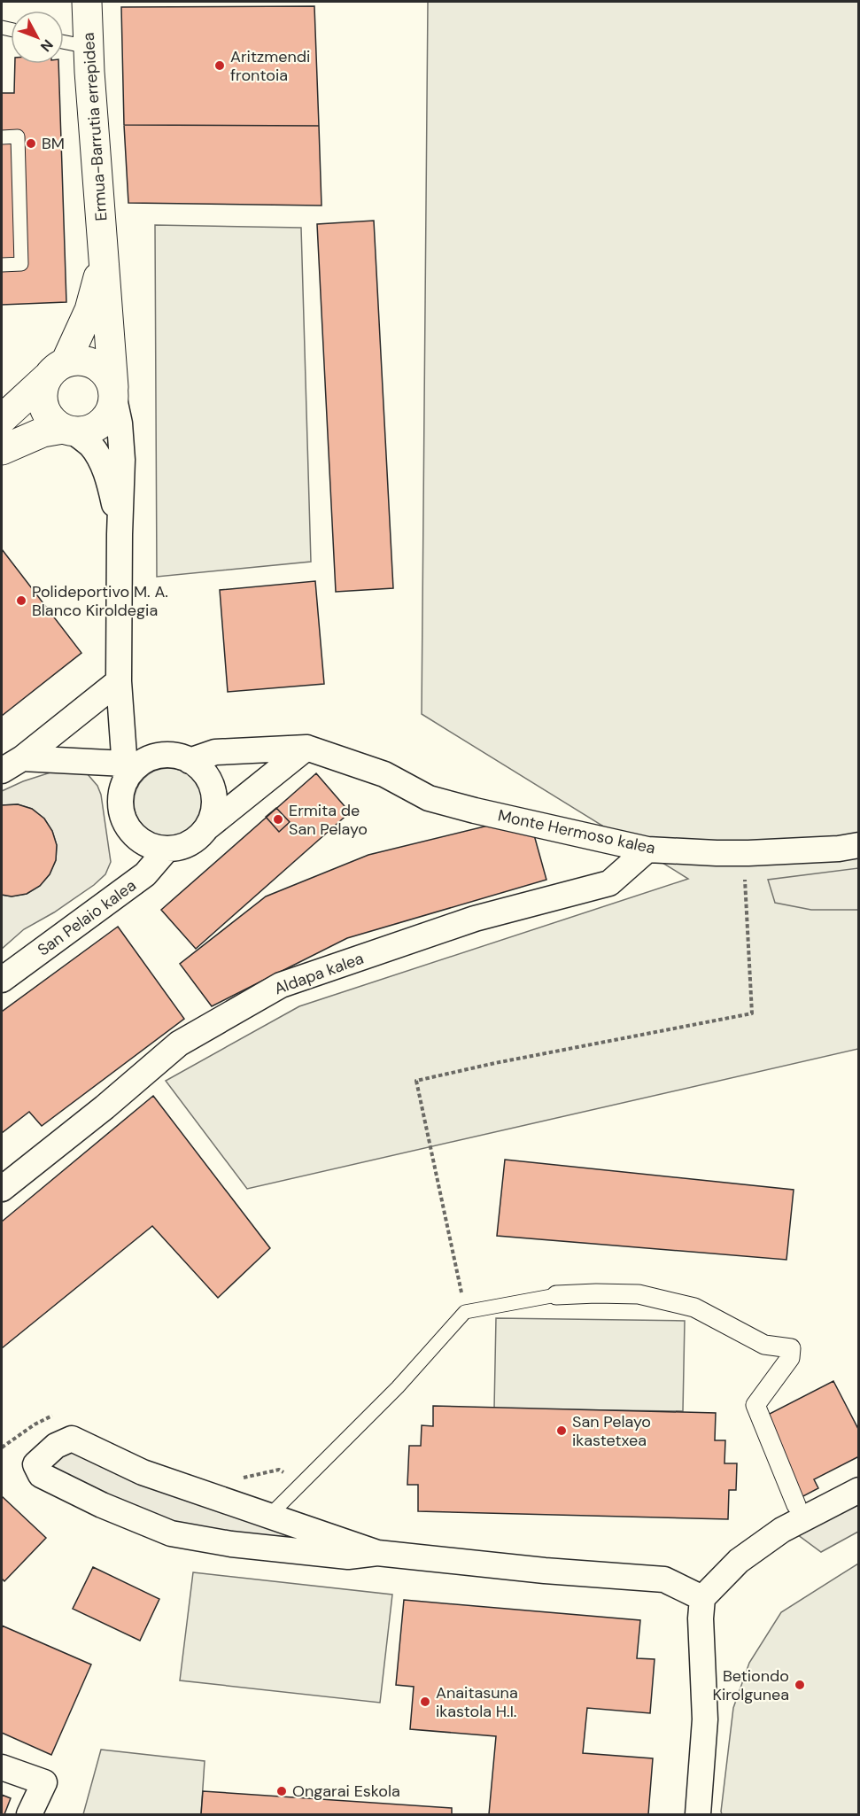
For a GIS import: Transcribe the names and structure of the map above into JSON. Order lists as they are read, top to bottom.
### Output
{
  "streets": {
    "street": [
      "Ermua-Barrutia errepidea",
      "Monte Hermoso kalea",
      "San Pelaio kalea",
      "Aldapa kalea"
    ]
  },
  "crossings": [
    ["Monte Hermoso kalea", "San Pelaio kalea"],
    ["Monte Hermoso kalea", "Aldapa kalea"]
  ],
  "places": [
    "Aritzmendi frontoia",
    "BM",
    "Polideportivo M. A. Blanco Kiroldegia",
    "Ermita de San Pelayo",
    "San Pelayo ikastetxea",
    "Betiondo Kirolgunea",
    "Anaitasuna ikastola H.I.",
    "Ongarai Eskola"
  ],
  "north": "bottom right"
}
